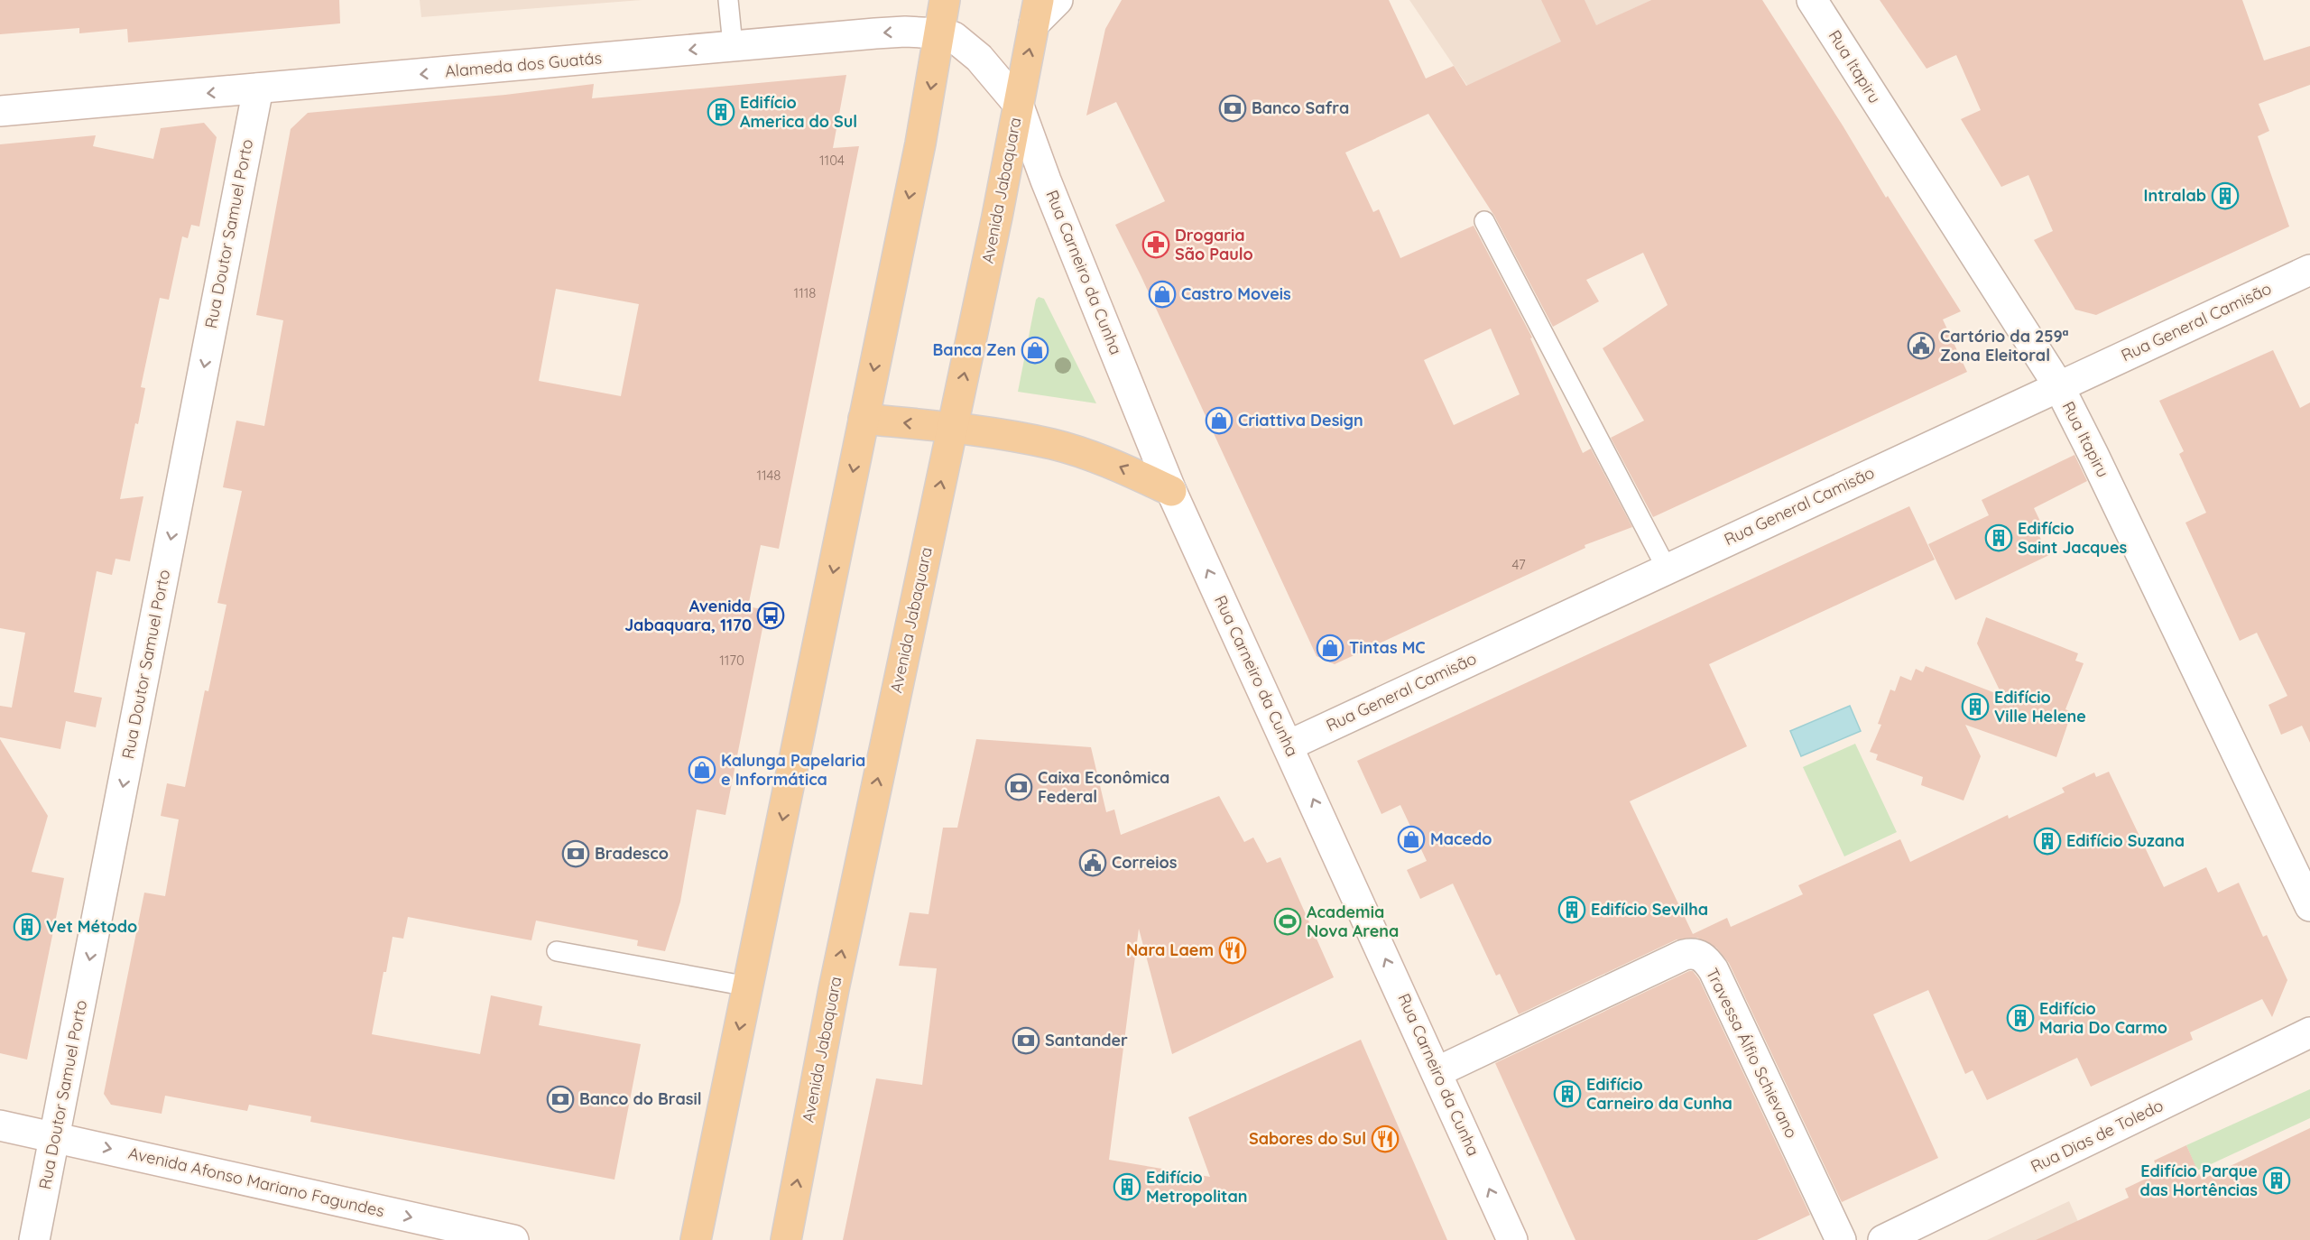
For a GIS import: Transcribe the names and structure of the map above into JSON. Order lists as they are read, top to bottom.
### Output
{
  "streets": {
    "main road": ["Avenida Jabaquara"],
    "street": [
      "Alameda dos Guatás",
      "Rua Itapiru",
      "Rua Doutor Samuel Porto",
      "Rua Carneiro da Cunha",
      "Rua General Camisão",
      "Travessa Álfio Schievano",
      "Rua Dias de Toledo",
      "Avenida Afonso Mariano Fagundes"
    ]
  },
  "crossings": [
    ["Alameda dos Guatás", "Avenida Jabaquara"],
    ["Alameda dos Guatás", "Rua Doutor Samuel Porto"],
    ["Alameda dos Guatás", "Rua Carneiro da Cunha"],
    ["Rua Itapiru", "Rua General Camisão"],
    ["Avenida Jabaquara", "Rua Carneiro da Cunha"],
    ["Rua Doutor Samuel Porto", "Avenida Afonso Mariano Fagundes"],
    ["Rua Carneiro da Cunha", "Rua General Camisão"],
    ["Rua Carneiro da Cunha", "Travessa Álfio Schievano"]
  ],
  "one_way": [
    "Alameda dos Guatás",
    "Rua Doutor Samuel Porto",
    "Rua Carneiro da Cunha",
    "Avenida Afonso Mariano Fagundes"
  ],
  "places": {
    "bank": [
      "Banco Safra",
      "Caixa Econômica Federal",
      "Bradesco",
      "Santander",
      "Banco do Brasil"
    ],
    "building": [
      "Edifício America do Sul",
      "Intralab",
      "Edifício Saint Jacques",
      "Edifício Ville Helene",
      "Edifício Suzana",
      "Edifício Sevilha",
      "Vet Método",
      "Edifício Maria Do Carmo",
      "Edifício Carneiro da Cunha",
      "Edifício Parque das Hortências",
      "Edifício Metropolitan"
    ],
    "pharmacy": ["Drogaria São Paulo"],
    "shop": [
      "Castro Moveis",
      "Banca Zen",
      "Criattiva Design",
      "Tintas MC",
      "Kalunga Papelaria e Informática",
      "Macedo"
    ],
    "public building": ["Cartório da 259ª Zona Eleitoral", "Correios"],
    "bus stop": ["Avenida Jabaquara, 1170"],
    "sports": ["Academia Nova Arena"],
    "restaurant": ["Nara Laem", "Sabores do Sul"]
  },
  "house_numbers": [
    "1104",
    "1118",
    "1148",
    "47",
    "1170"
  ]
}
